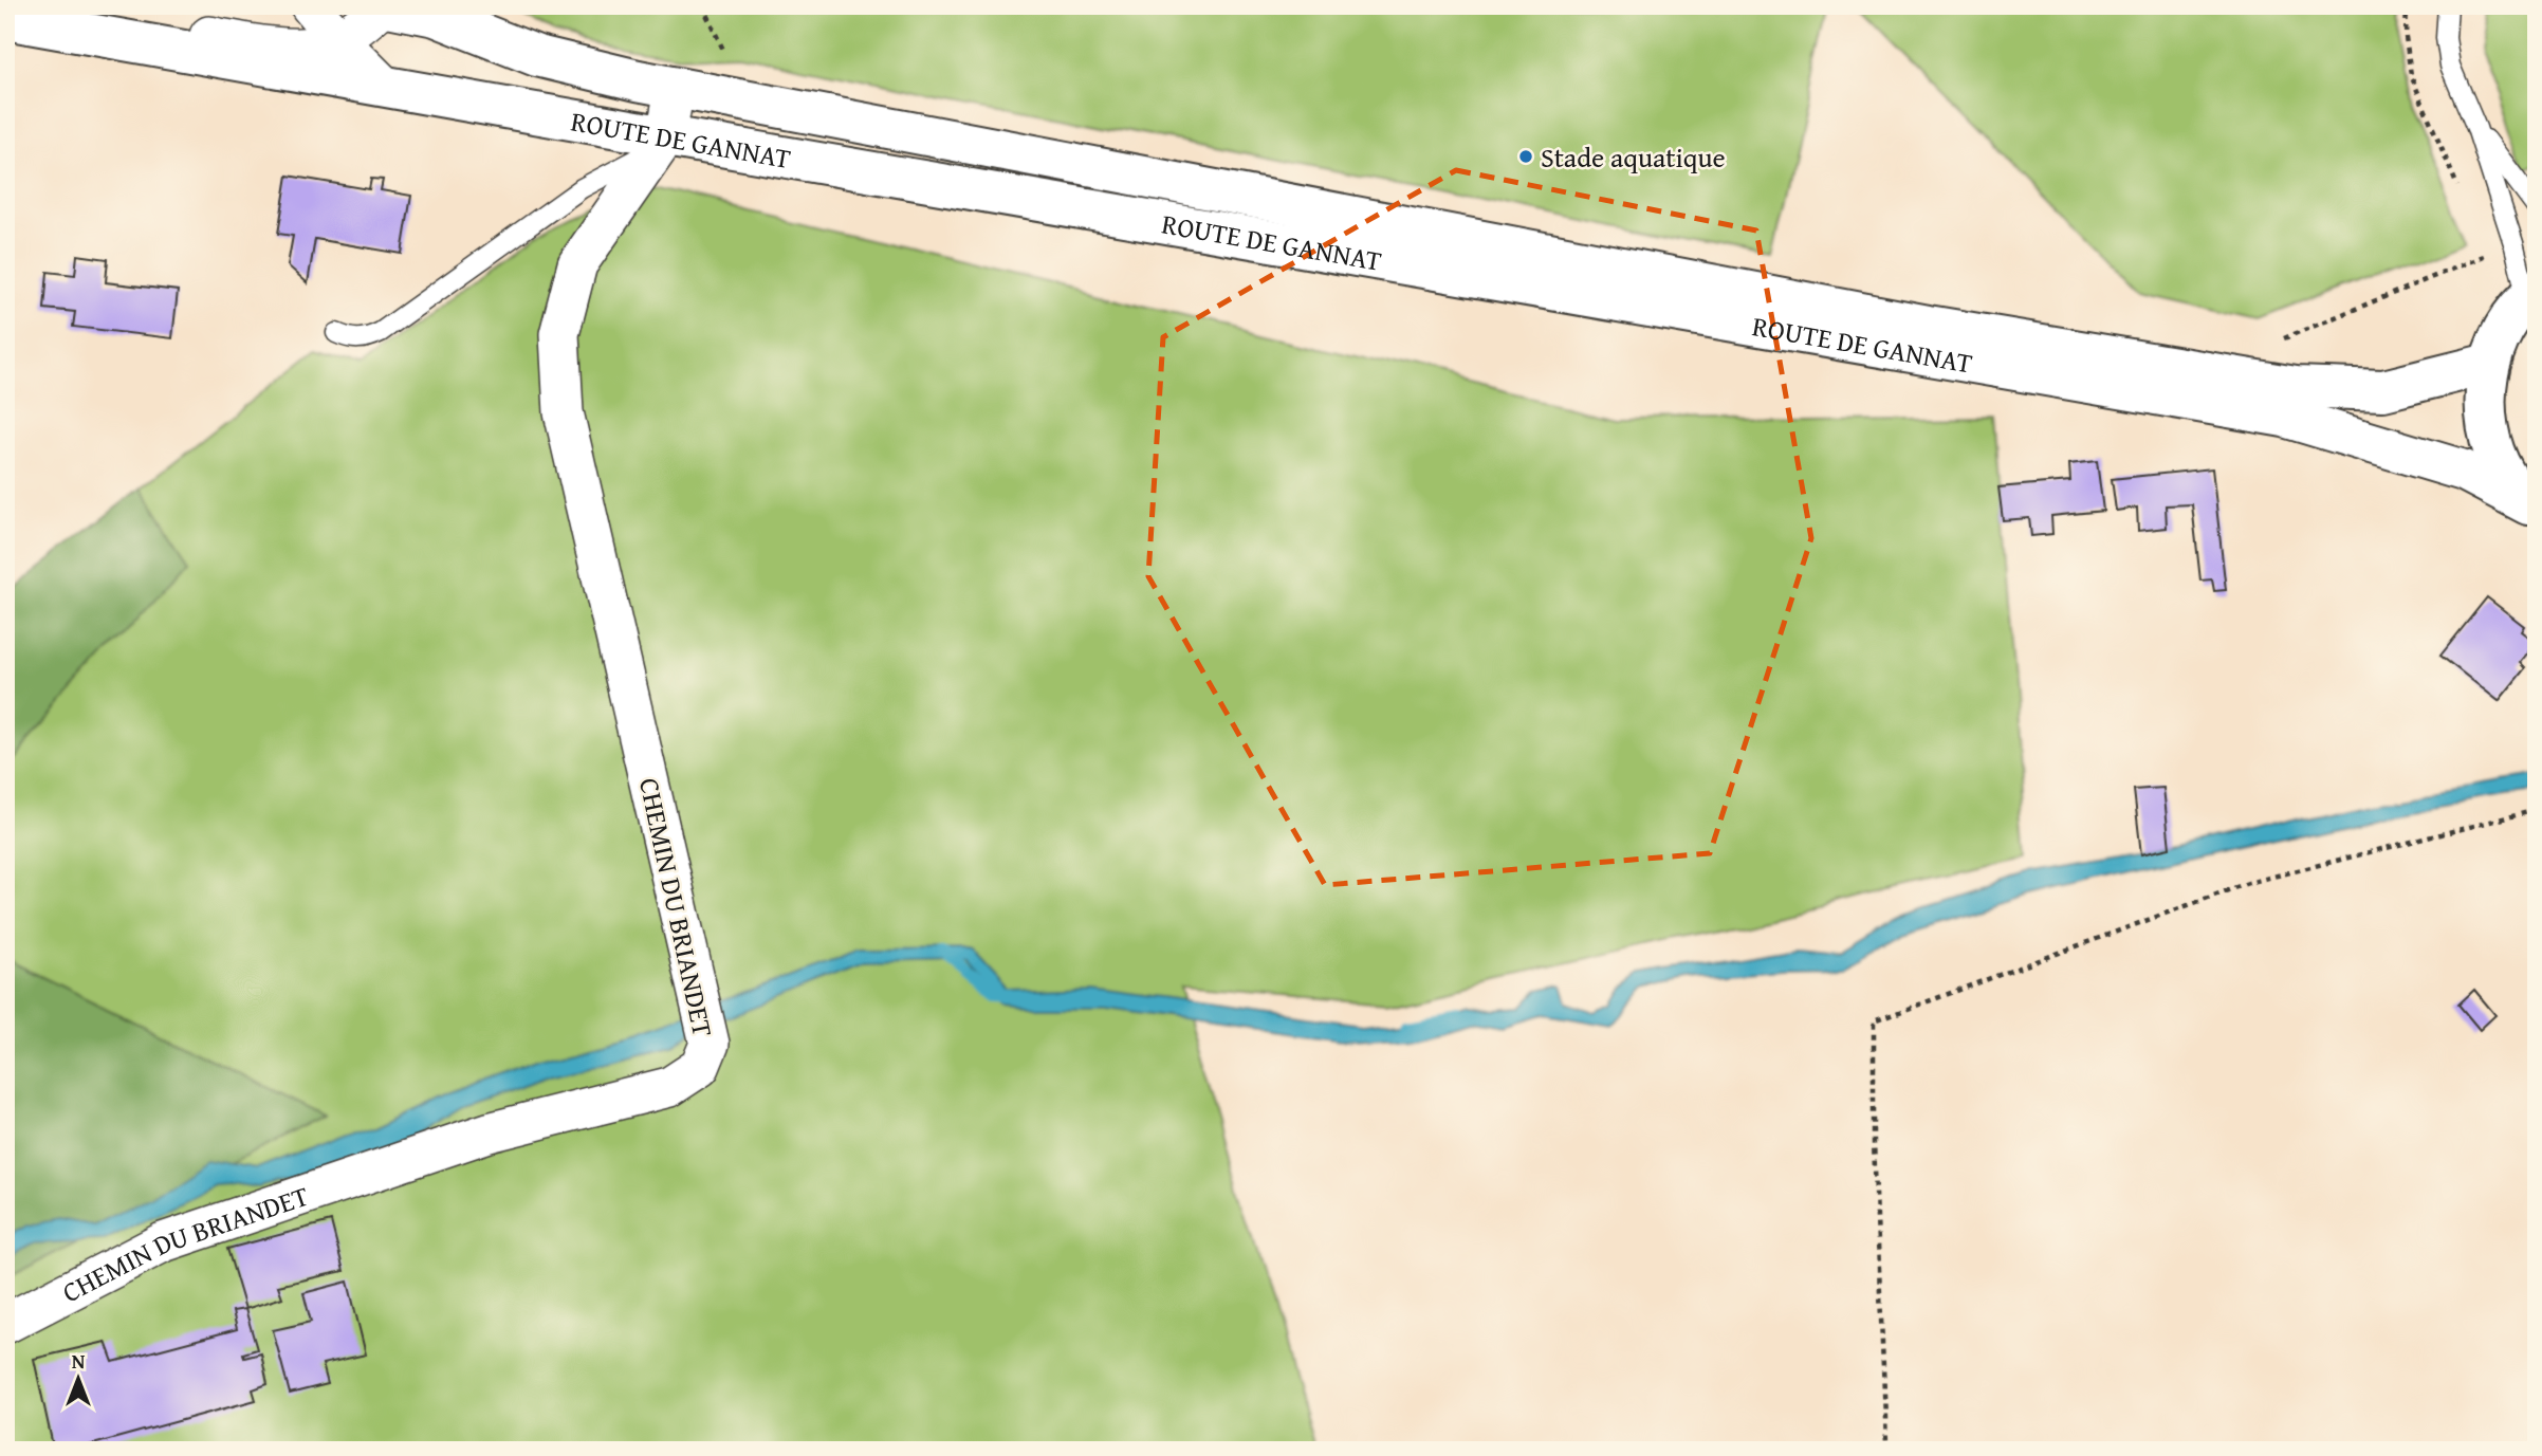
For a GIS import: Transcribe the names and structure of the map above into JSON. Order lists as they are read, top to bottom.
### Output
{
  "streets": {
    "main road": ["ROUTE DE GANNAT"],
    "street": ["CHEMIN DU BRIANDET"]
  },
  "crossings": [
    ["ROUTE DE GANNAT", "CHEMIN DU BRIANDET"]
  ],
  "places": ["Stade aquatique"],
  "north": "top"
}
